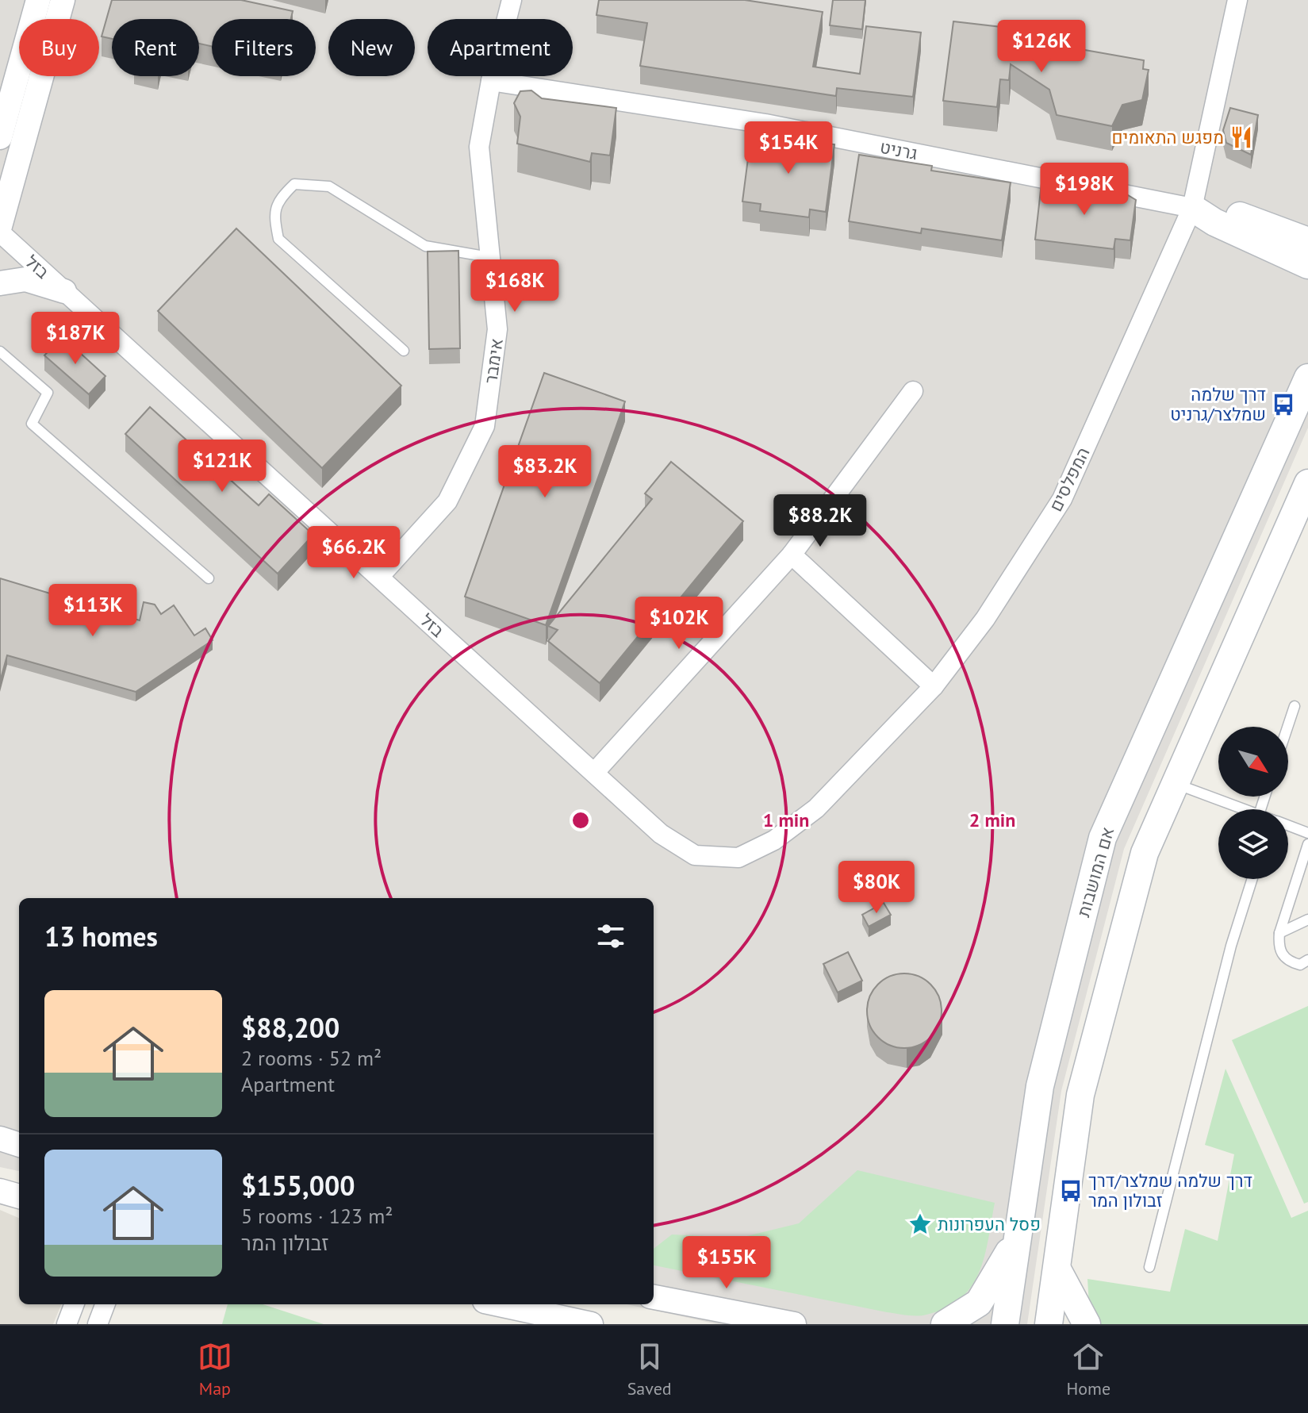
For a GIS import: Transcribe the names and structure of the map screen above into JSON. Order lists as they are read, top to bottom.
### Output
{
  "streets": {
    "main road": ["אם המושבות"],
    "street": [
      "גרניט",
      "בזל",
      "אימבר",
      "המפלסים"
    ]
  },
  "crossings": [
    ["גרניט", "אימבר"],
    ["גרניט", "המפלסים"],
    ["בזל", "אימבר"],
    ["בזל", "המפלסים"]
  ],
  "places": {
    "restaurant": ["מפגש התאומים"],
    "bus stop": ["דרך שלמה שמלצר/גרניט", "דרך שלמה שמלצר/דרך זבולון המר"],
    "place": ["פסל העפרונות"]
  },
  "north": "bottom right",
  "page": {
    "chip": [
      "Buy",
      "Rent",
      "Filters",
      "New",
      "Apartment"
    ],
    "price": [
      "$126K",
      "$154K",
      "$198K",
      "$168K",
      "$187K",
      "$121K",
      "$83.2K",
      "$88.2K",
      "$66.2K",
      "$113K",
      "$102K",
      "$80K",
      "$155K"
    ],
    "heading": "13 homes",
    "list": [
      {
        "name": "$88,200",
        "note": "2 rooms · 52 m² · Apartment"
      },
      {
        "name": "$155,000",
        "note": "5 rooms · 123 m² · זבולון המר"
      }
    ],
    "tabs": ["Map", "Saved", "Home"]
  },
  "rings": ["1 min", "2 min"]
}
